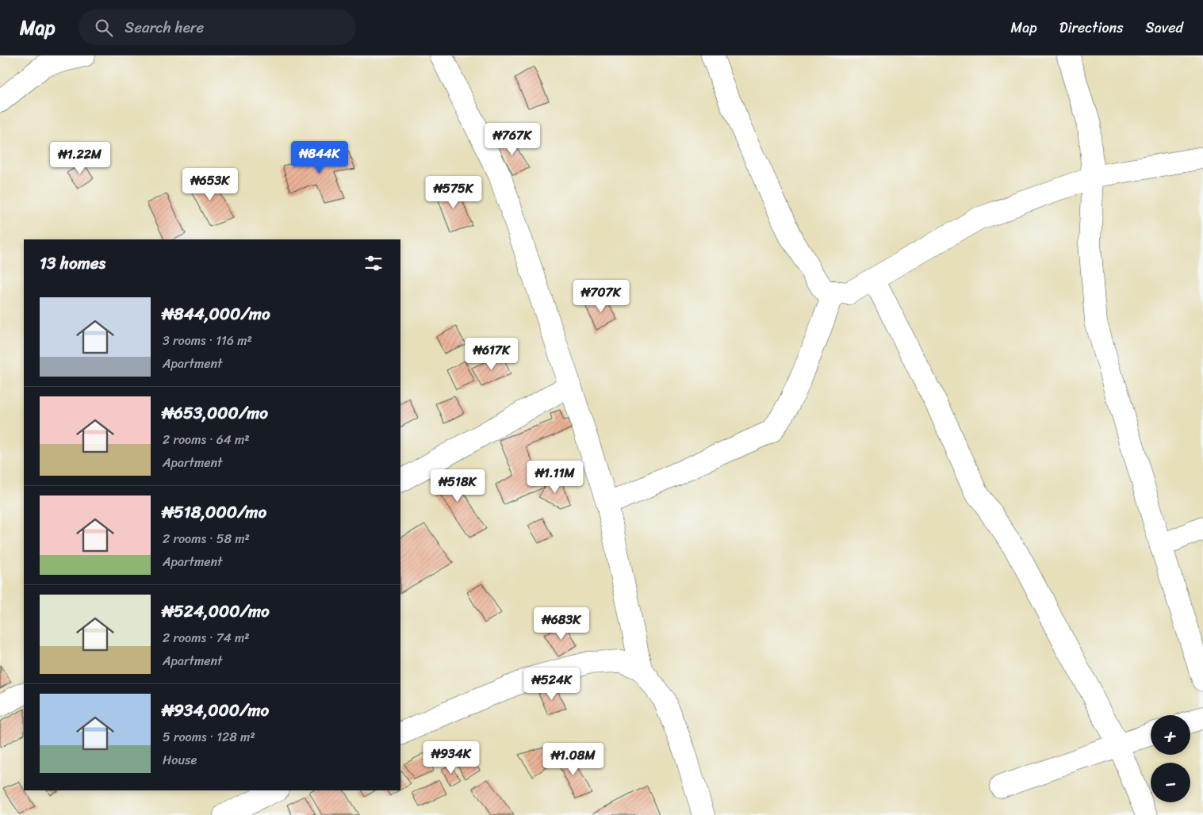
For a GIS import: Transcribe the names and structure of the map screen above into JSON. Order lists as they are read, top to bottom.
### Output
{
  "page": {
    "header": "Map",
    "search": "Search here",
    "nav": ["Map", "Directions", "Saved"],
    "price": [
      "₦767K",
      "₦844K",
      "₦1.22M",
      "₦653K",
      "₦575K",
      "₦707K",
      "₦617K",
      "₦1.11M",
      "₦518K",
      "₦683K",
      "₦524K",
      "₦934K",
      "₦1.08M"
    ],
    "heading": "13 homes",
    "list": [
      {
        "name": "₦844,000/mo",
        "note": "3 rooms · 116 m² · Apartment"
      },
      {
        "name": "₦653,000/mo",
        "note": "2 rooms · 64 m² · Apartment"
      },
      {
        "name": "₦518,000/mo",
        "note": "2 rooms · 58 m² · Apartment"
      },
      {
        "name": "₦524,000/mo",
        "note": "2 rooms · 74 m² · Apartment"
      },
      {
        "name": "₦934,000/mo",
        "note": "5 rooms · 128 m² · House"
      }
    ],
    "map_buttons": ["+", "−"]
  }
}
